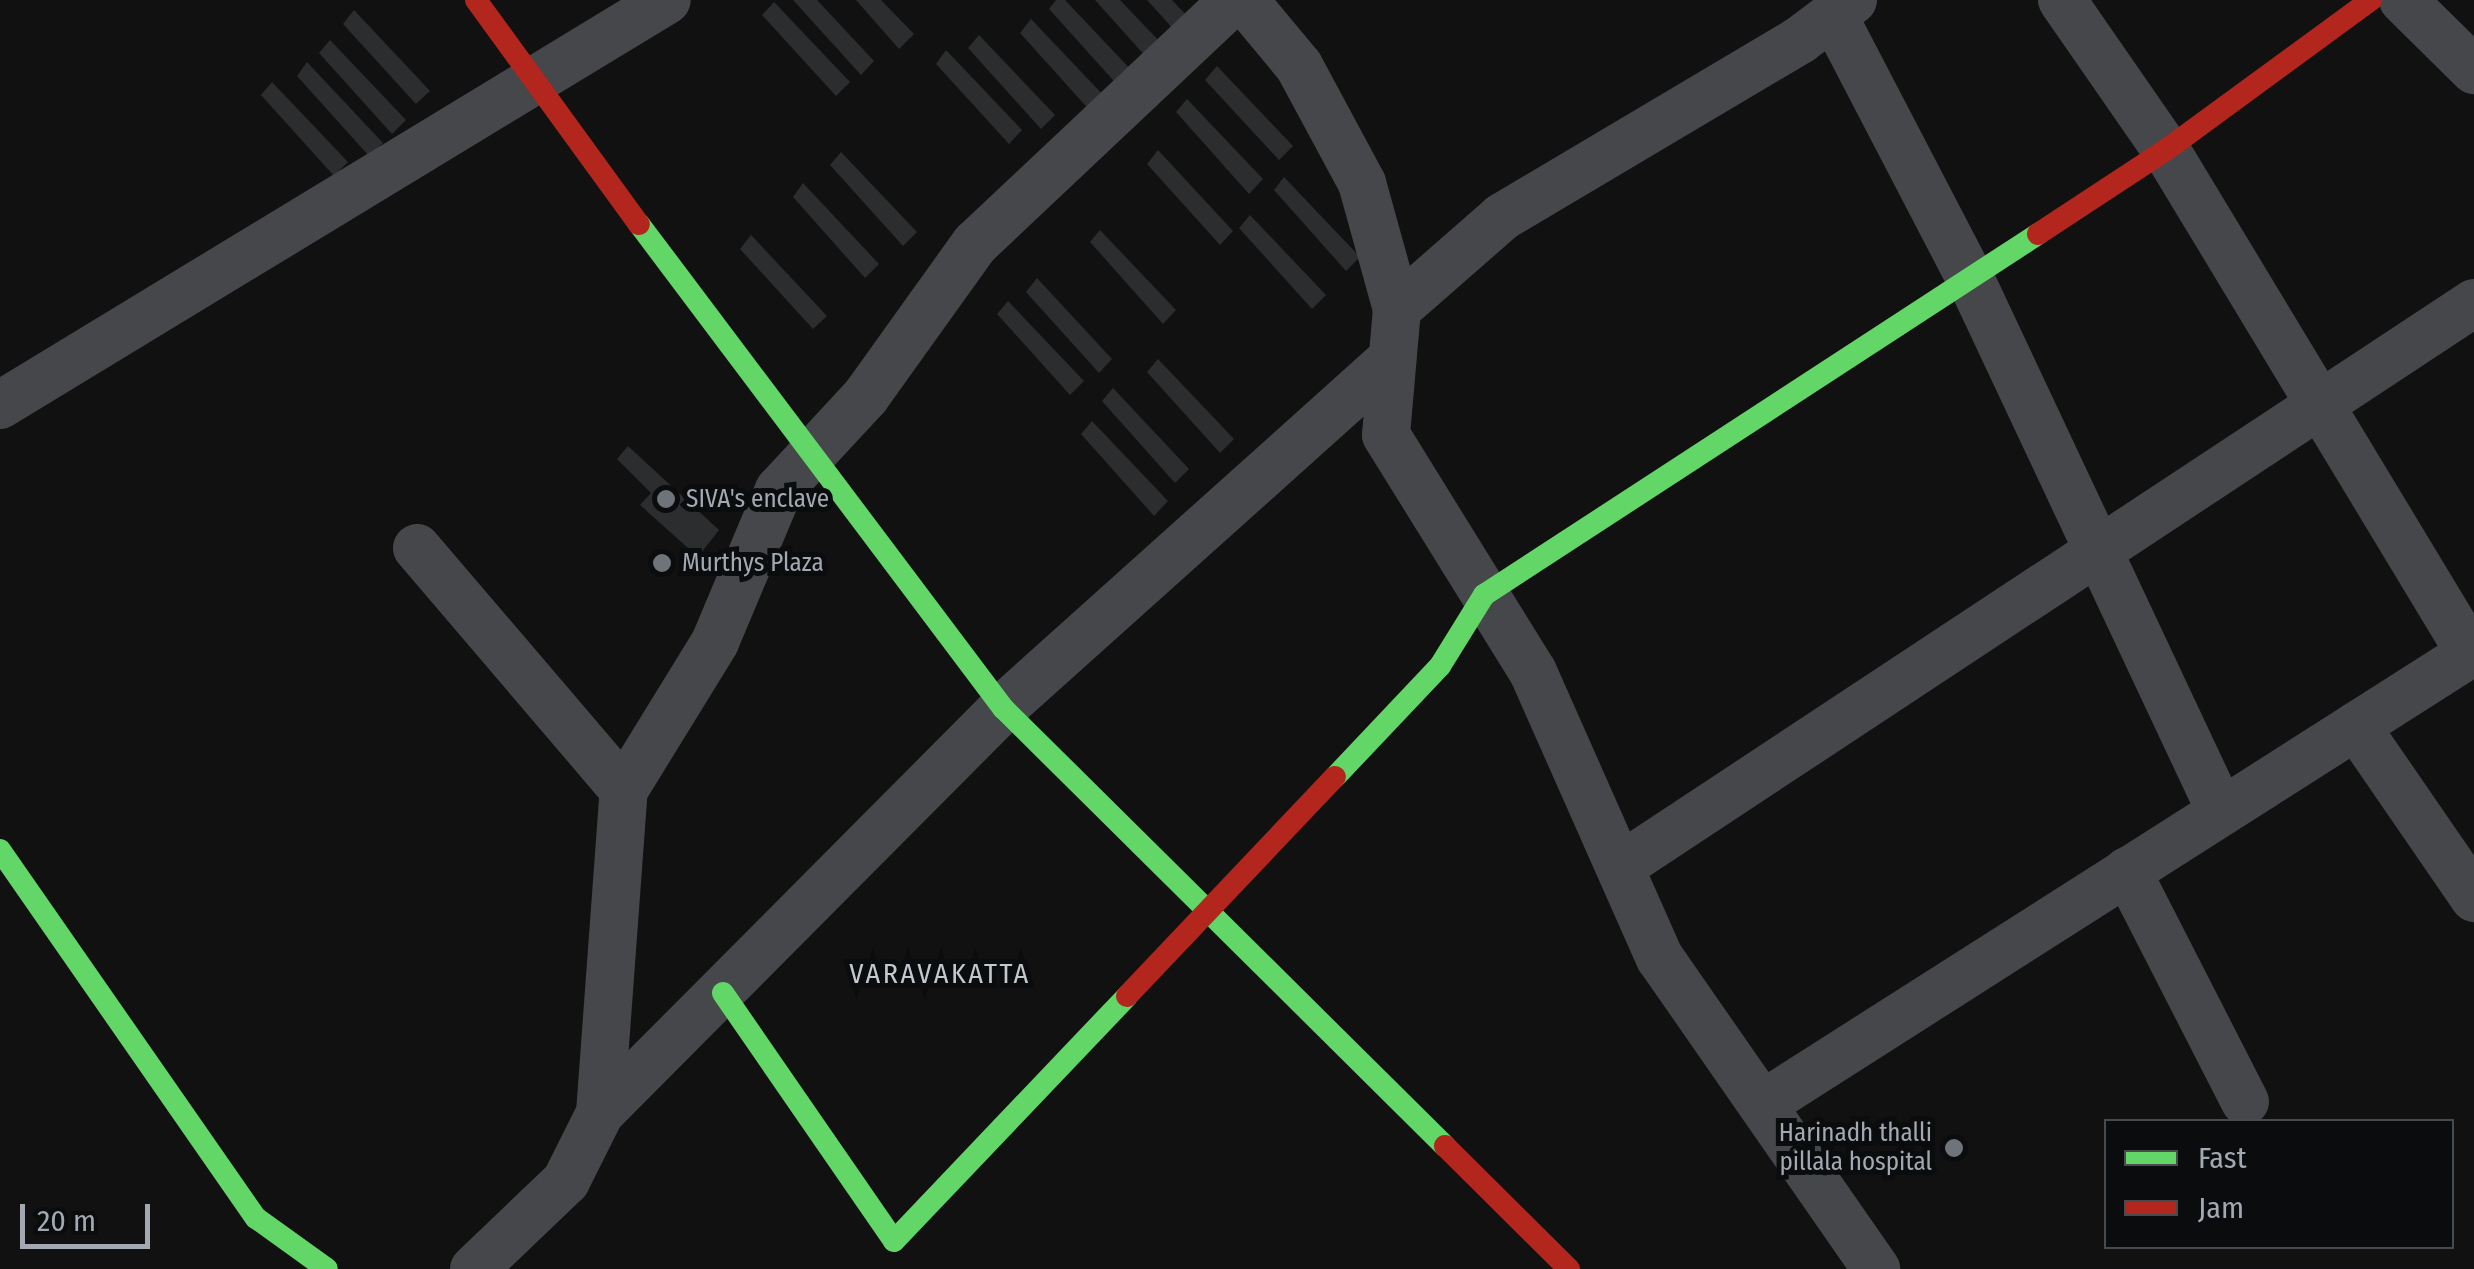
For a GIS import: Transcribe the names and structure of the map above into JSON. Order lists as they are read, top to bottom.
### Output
{
  "districts": ["VARAVAKATTA"],
  "places": ["SIVA's enclave", "Murthys Plaza", "Harinadh thalli pillala hospital"],
  "legend": ["Fast", "Jam"],
  "scale_bar": "20 m"
}
